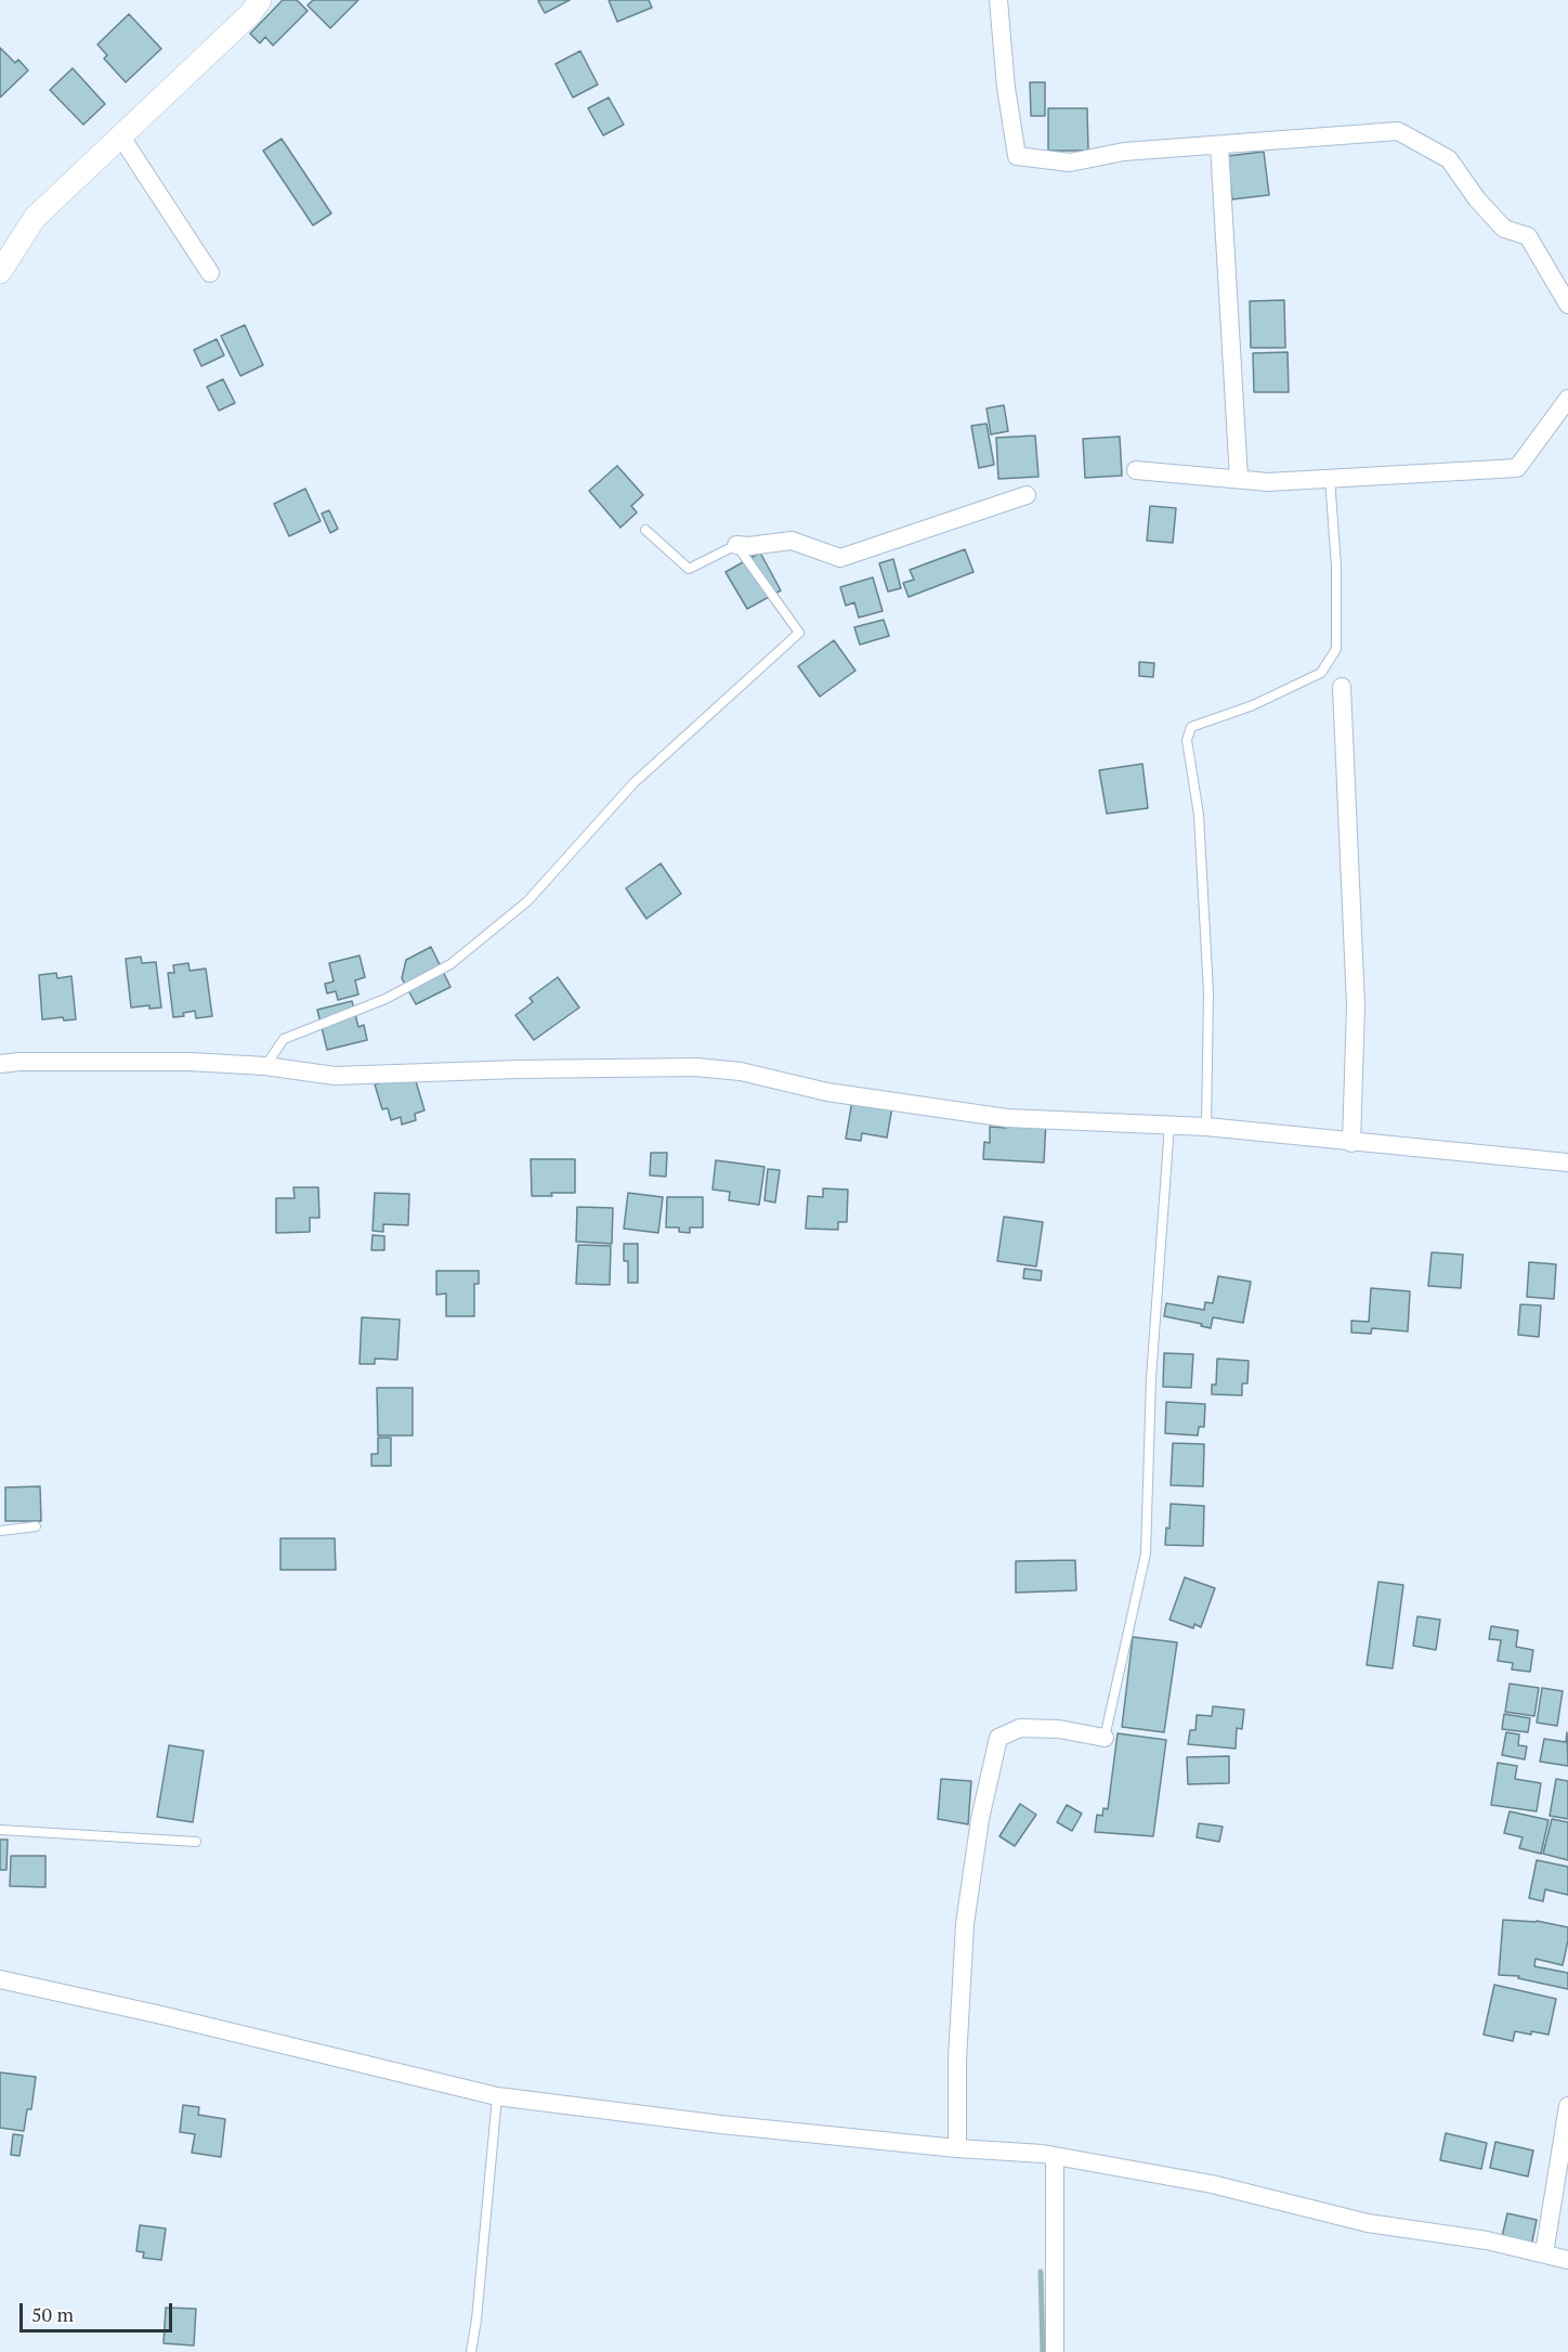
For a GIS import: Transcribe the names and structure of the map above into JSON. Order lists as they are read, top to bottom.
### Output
{
  "scale_bar": "50 m"
}
